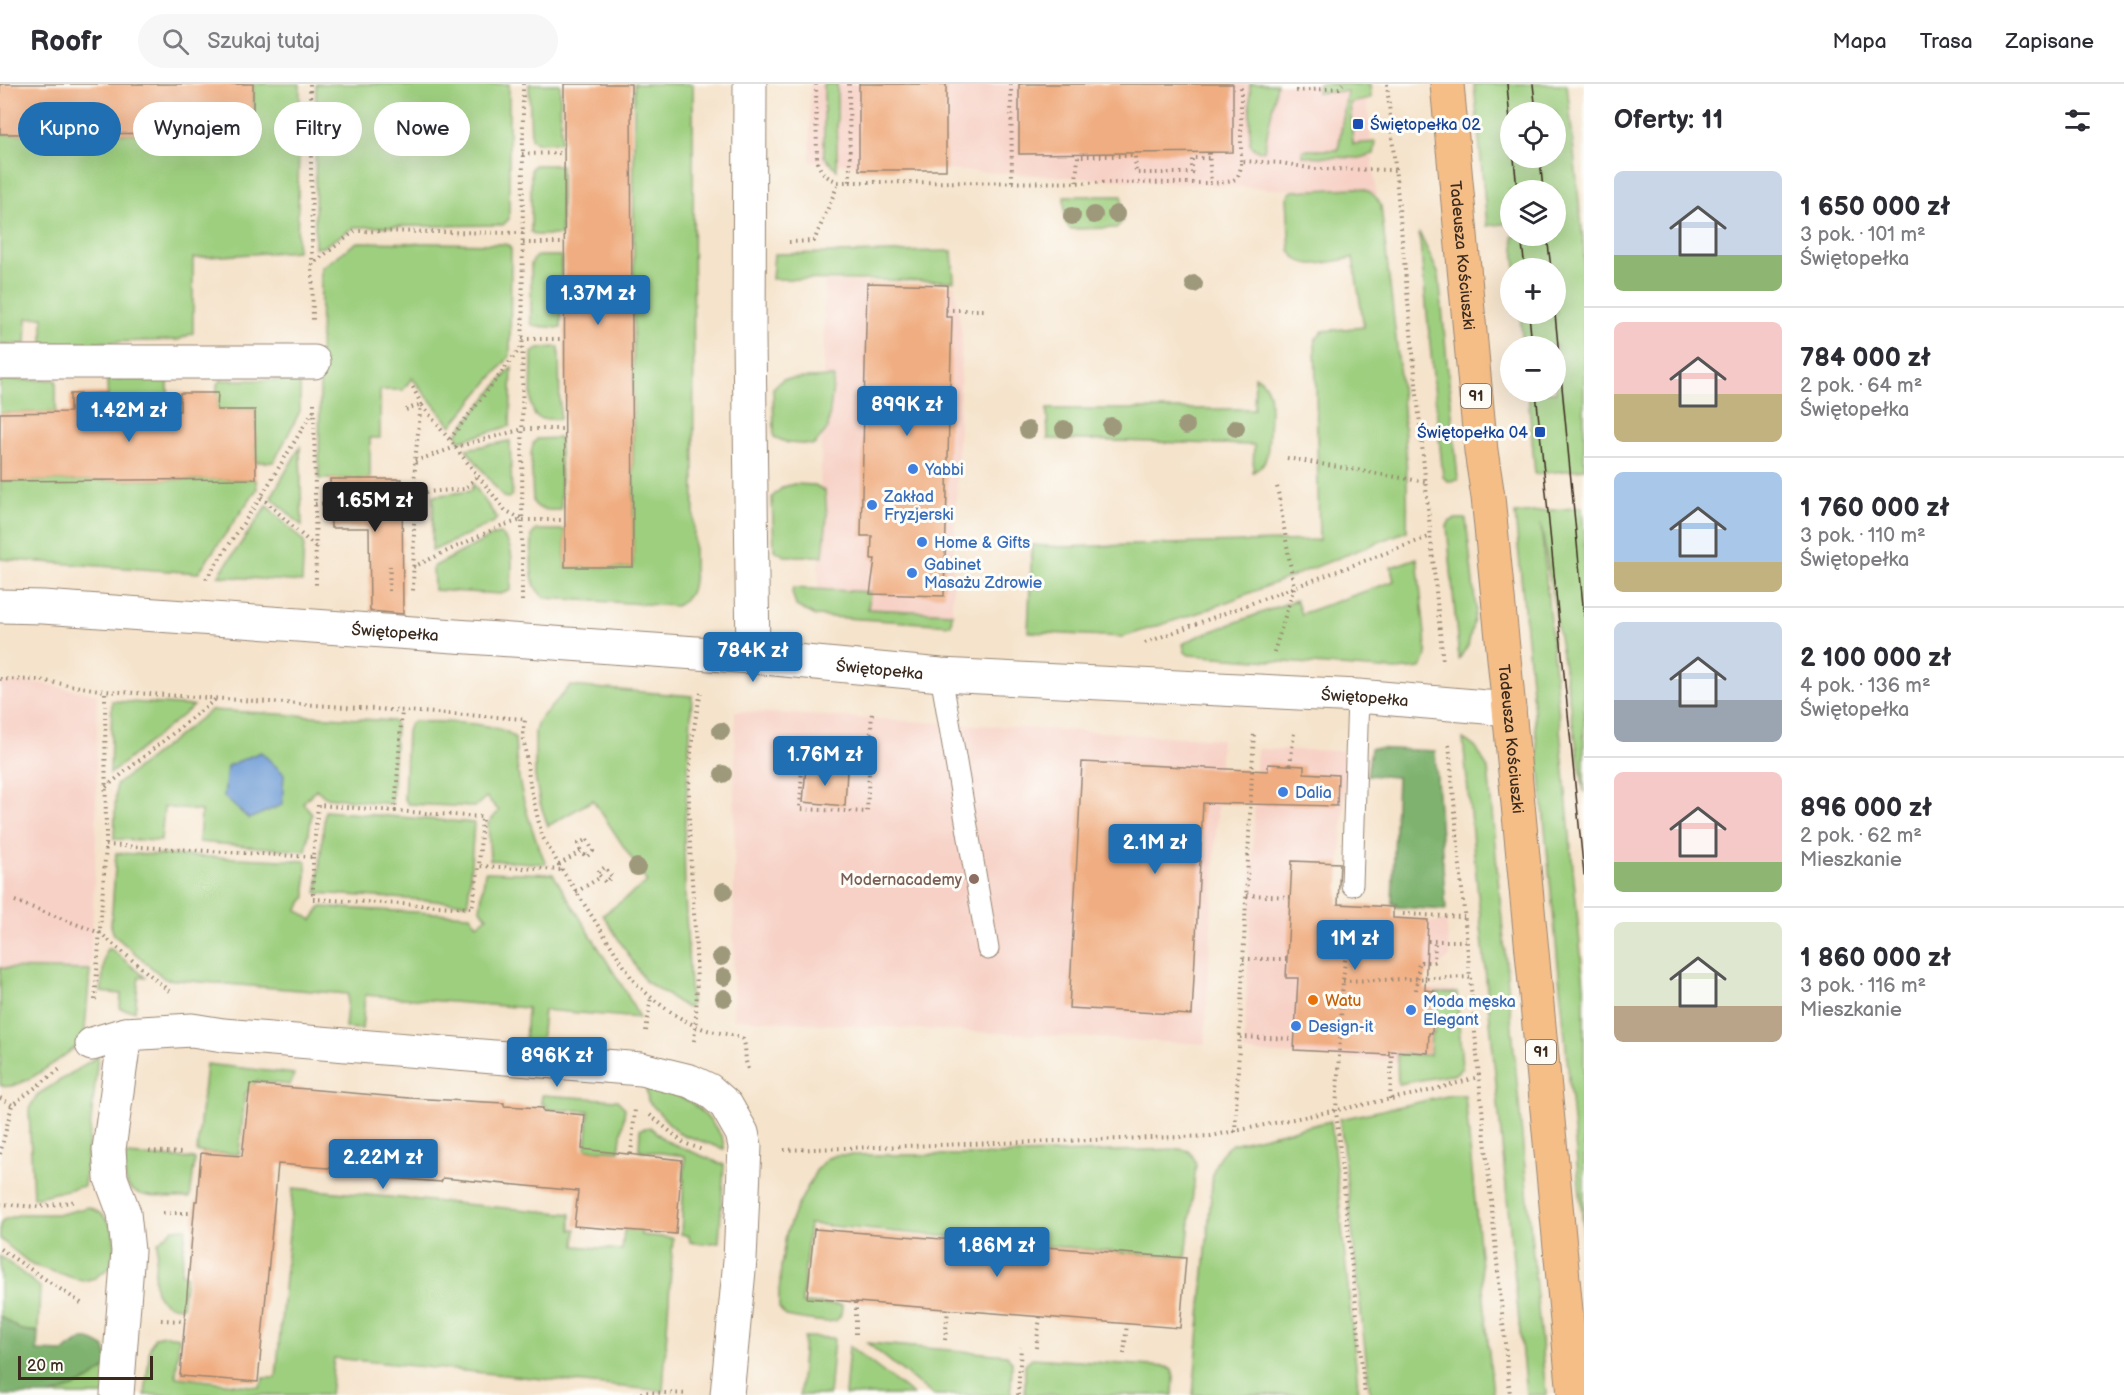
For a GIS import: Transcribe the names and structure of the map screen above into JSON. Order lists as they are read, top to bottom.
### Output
{
  "streets": {
    "main road": ["Tadeusza Kościuszki", "91"],
    "street": ["Świętopełka"]
  },
  "crossings": [
    ["Tadeusza Kościuszki", "Świętopełka"]
  ],
  "places": {
    "transit": ["Świętopełka 02", "Świętopełka 04"],
    "other": [
      "Yabbi",
      "Zakład Fryzjerski",
      "Home & Gifts",
      "Gabinet Masażu Zdrowie",
      "Dalia",
      "Modernacademy",
      "Watu",
      "Moda męska Elegant",
      "Design-it"
    ]
  },
  "scale_bar": "20 m",
  "page": {
    "header": "Roofr",
    "search": "Szukaj tutaj",
    "nav": ["Mapa", "Trasa", "Zapisane"],
    "heading": "Oferty: 11",
    "map_buttons": ["+", "−"],
    "chip": [
      "Kupno",
      "Wynajem",
      "Filtry",
      "Nowe"
    ],
    "list": [
      {
        "name": "1 650 000 zł",
        "note": "3 pok. · 101 m² · Świętopełka"
      },
      {
        "name": "784 000 zł",
        "note": "2 pok. · 64 m² · Świętopełka"
      },
      {
        "name": "1 760 000 zł",
        "note": "3 pok. · 110 m² · Świętopełka"
      },
      {
        "name": "2 100 000 zł",
        "note": "4 pok. · 136 m² · Świętopełka"
      },
      {
        "name": "896 000 zł",
        "note": "2 pok. · 62 m² · Mieszkanie"
      },
      {
        "name": "1 860 000 zł",
        "note": "3 pok. · 116 m² · Mieszkanie"
      }
    ],
    "price": [
      "1.37M zł",
      "899K zł",
      "1.42M zł",
      "1.65M zł",
      "784K zł",
      "1.76M zł",
      "2.1M zł",
      "1M zł",
      "896K zł",
      "2.22M zł",
      "1.86M zł"
    ],
    "scale": "20 m"
  }
}
